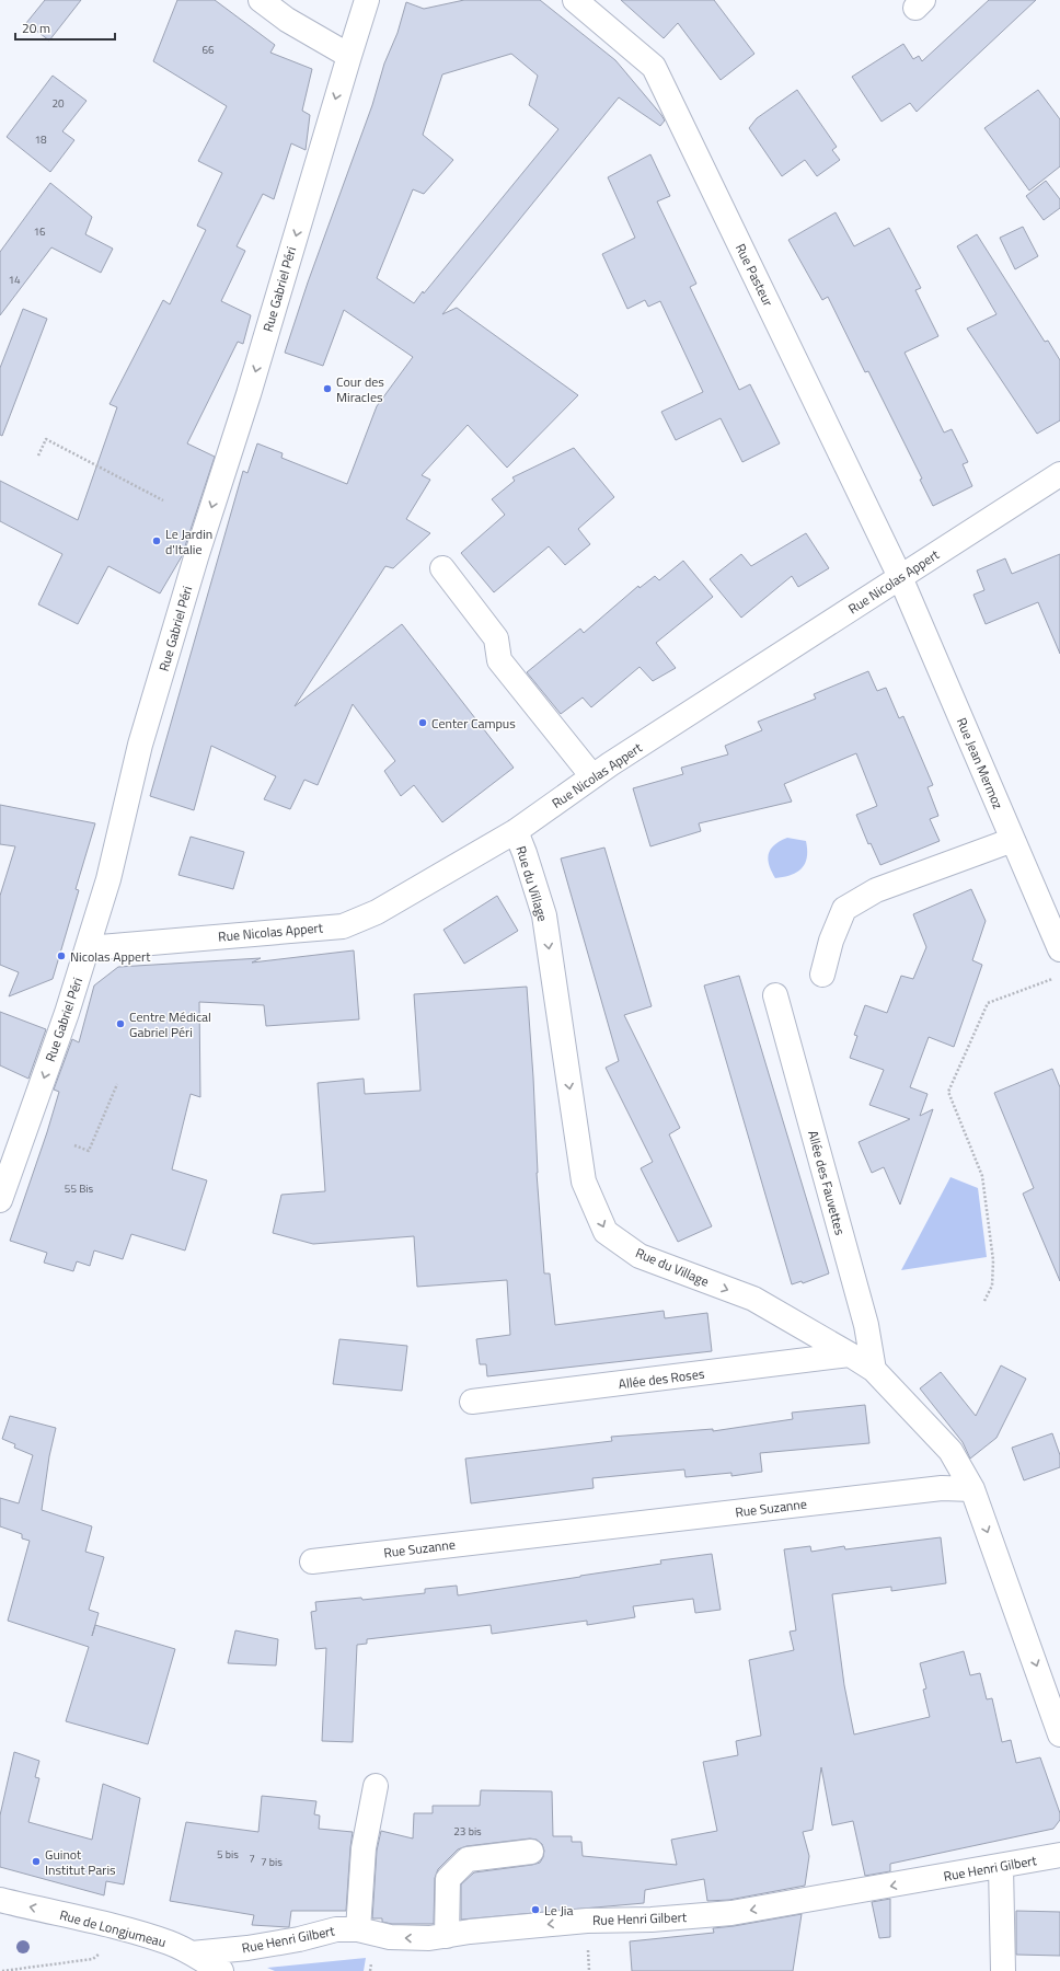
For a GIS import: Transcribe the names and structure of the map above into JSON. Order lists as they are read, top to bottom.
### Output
{
  "streets": {
    "street": [
      "Rue Pasteur",
      "Rue Gabriel Péri",
      "Rue Nicolas Appert",
      "Rue Jean Mermoz",
      "Rue du Village",
      "Allée des Fauvettes",
      "Allée des Roses",
      "Rue Suzanne",
      "Rue Henri Gilbert",
      "Rue de Longjumeau"
    ]
  },
  "crossings": [
    ["Rue Pasteur", "Rue Nicolas Appert"],
    ["Rue Pasteur", "Rue Jean Mermoz"],
    ["Rue Gabriel Péri", "Rue Nicolas Appert"],
    ["Rue Nicolas Appert", "Rue Jean Mermoz"],
    ["Rue Nicolas Appert", "Rue du Village"],
    ["Rue du Village", "Allée des Fauvettes"],
    ["Rue du Village", "Allée des Roses"],
    ["Rue du Village", "Rue Suzanne"],
    ["Rue Henri Gilbert", "Rue de Longjumeau"]
  ],
  "one_way": [
    "Rue Gabriel Péri",
    "Rue du Village",
    "Rue Henri Gilbert",
    "Rue de Longjumeau"
  ],
  "places": [
    "Cour des Miracles",
    "Le Jardin d'Italie",
    "Center Campus",
    "Nicolas Appert",
    "Centre Médical Gabriel Péri",
    "Guinot Institut Paris",
    "Le Jia"
  ],
  "house_numbers": [
    "66",
    "20",
    "18",
    "16",
    "14",
    "55 Bis",
    "23 bis",
    "5 bis",
    "7",
    "7 bis"
  ],
  "scale_bar": "20 m"
}
